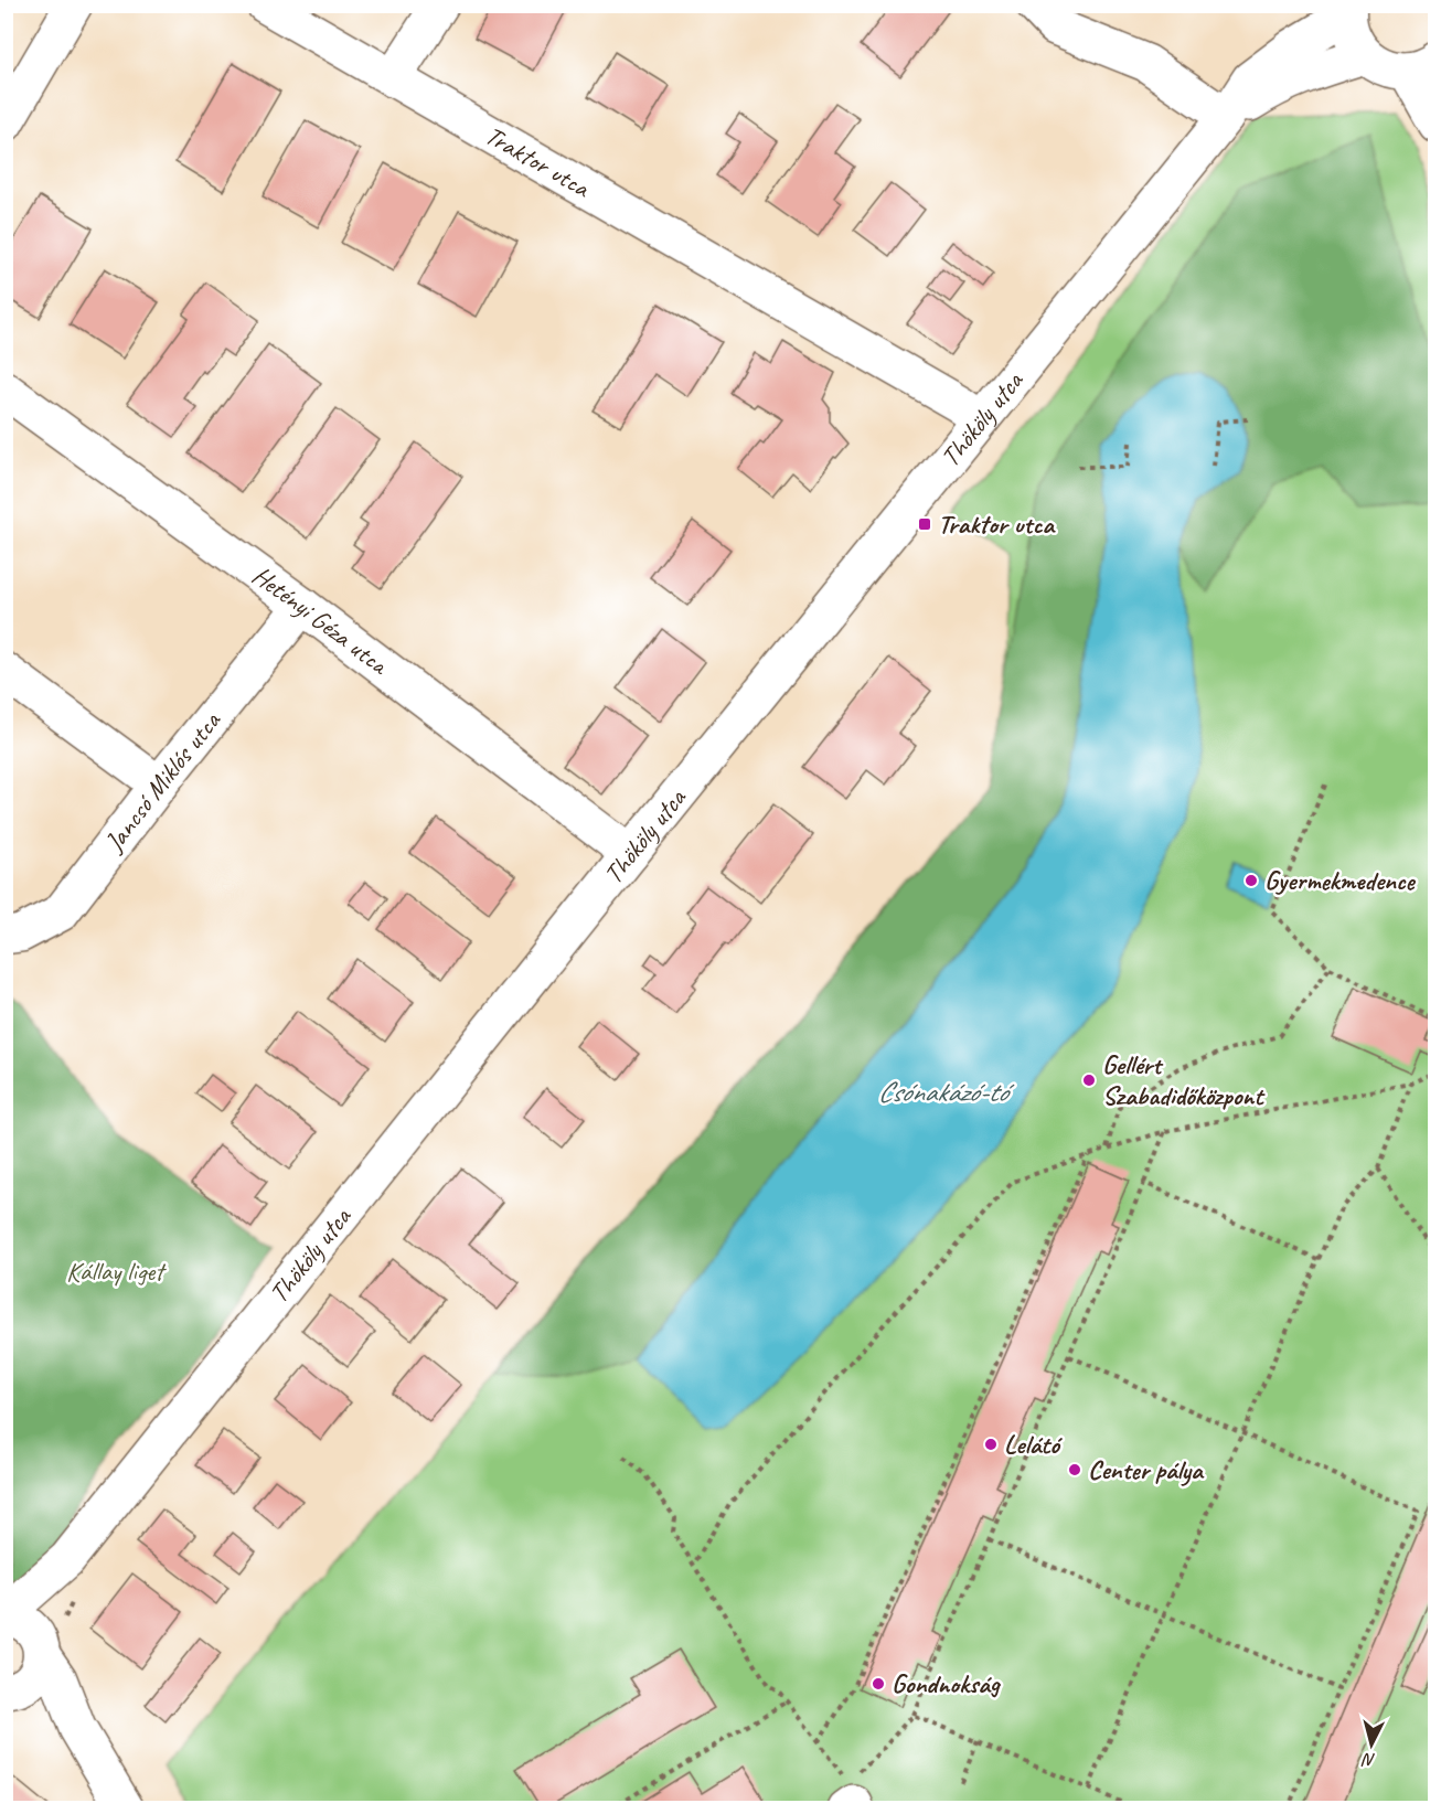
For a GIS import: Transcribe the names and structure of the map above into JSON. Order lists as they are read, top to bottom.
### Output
{
  "streets": {
    "street": [
      "Traktor utca",
      "Thököly utca",
      "Hetényi Géza utca",
      "Jancsó Miklós utca"
    ]
  },
  "crossings": [
    ["Traktor utca", "Thököly utca"],
    ["Thököly utca", "Hetényi Géza utca"],
    ["Hetényi Géza utca", "Jancsó Miklós utca"]
  ],
  "water": ["Csónakázó-tó"],
  "parks": ["Kállay liget"],
  "places": {
    "transit": ["Traktor utca"],
    "other": [
      "Gyermekmedence",
      "Gellért Szabadidőközpont",
      "Lelátó",
      "Center pálya",
      "Gondnokság"
    ]
  },
  "north": "bottom"
}
